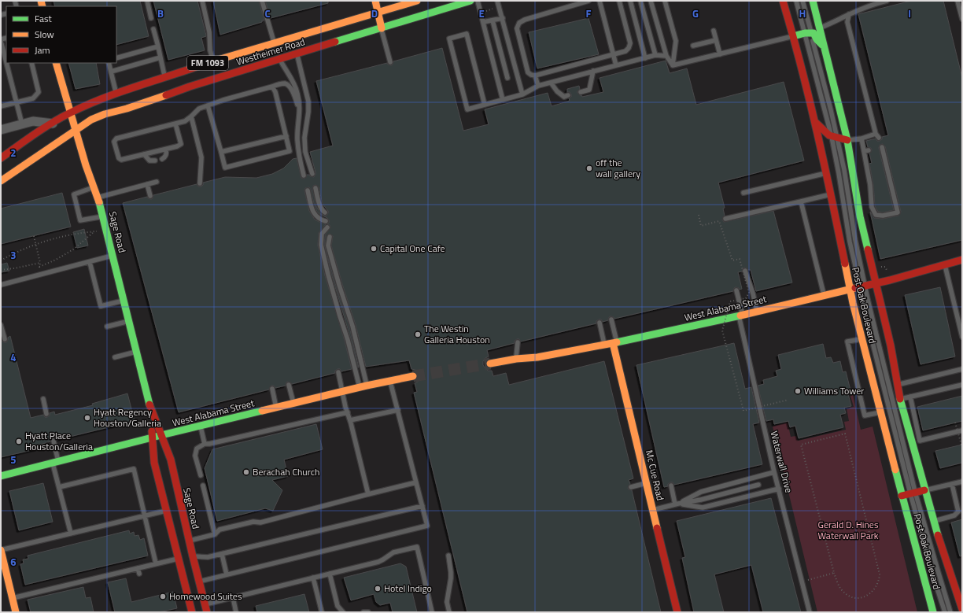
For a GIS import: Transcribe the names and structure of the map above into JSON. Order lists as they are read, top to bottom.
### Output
{
  "streets": {
    "main road": [
      "Westheimer Road",
      "FM 1093",
      "Sage Road",
      "Post Oak Boulevard",
      "West Alabama Street",
      "Mc Cue Road"
    ],
    "lane": ["Waterwall Drive"]
  },
  "crossings": [
    ["Westheimer Road", "Sage Road"],
    ["Sage Road", "West Alabama Street"],
    ["Post Oak Boulevard", "West Alabama Street"],
    ["West Alabama Street", "Waterwall Drive"],
    ["West Alabama Street", "Mc Cue Road"]
  ],
  "parks": ["Gerald D. Hines Waterwall Park"],
  "places": [
    "off the wall gallery",
    "Capital One Cafe",
    "The Westin Galleria Houston",
    "Williams Tower",
    "Hyatt Regency Houston/Galleria",
    "Hyatt Place Houston/Galleria",
    "Berachah Church",
    "Hotel Indigo",
    "Homewood Suites"
  ],
  "legend": ["Fast", "Slow", "Jam"],
  "grid": {
    "columns": [
      "B",
      "C",
      "D",
      "E",
      "F",
      "G",
      "H",
      "I"
    ],
    "rows": [
      "2",
      "3",
      "4",
      "5",
      "6"
    ]
  }
}
